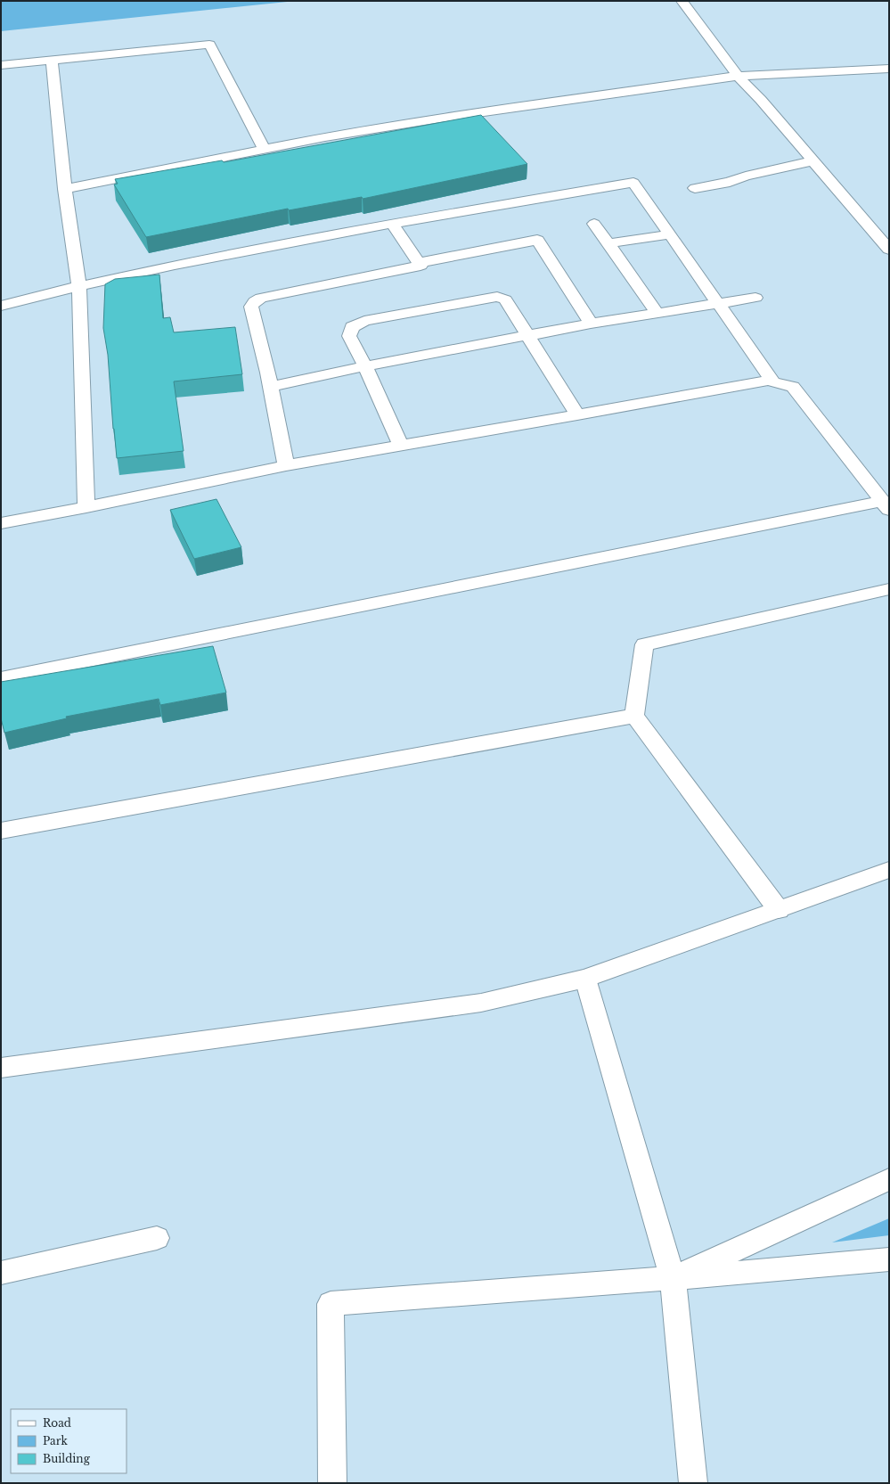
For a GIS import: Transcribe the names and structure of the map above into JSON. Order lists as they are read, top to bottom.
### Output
{
  "legend": ["Road", "Park", "Building"]
}
